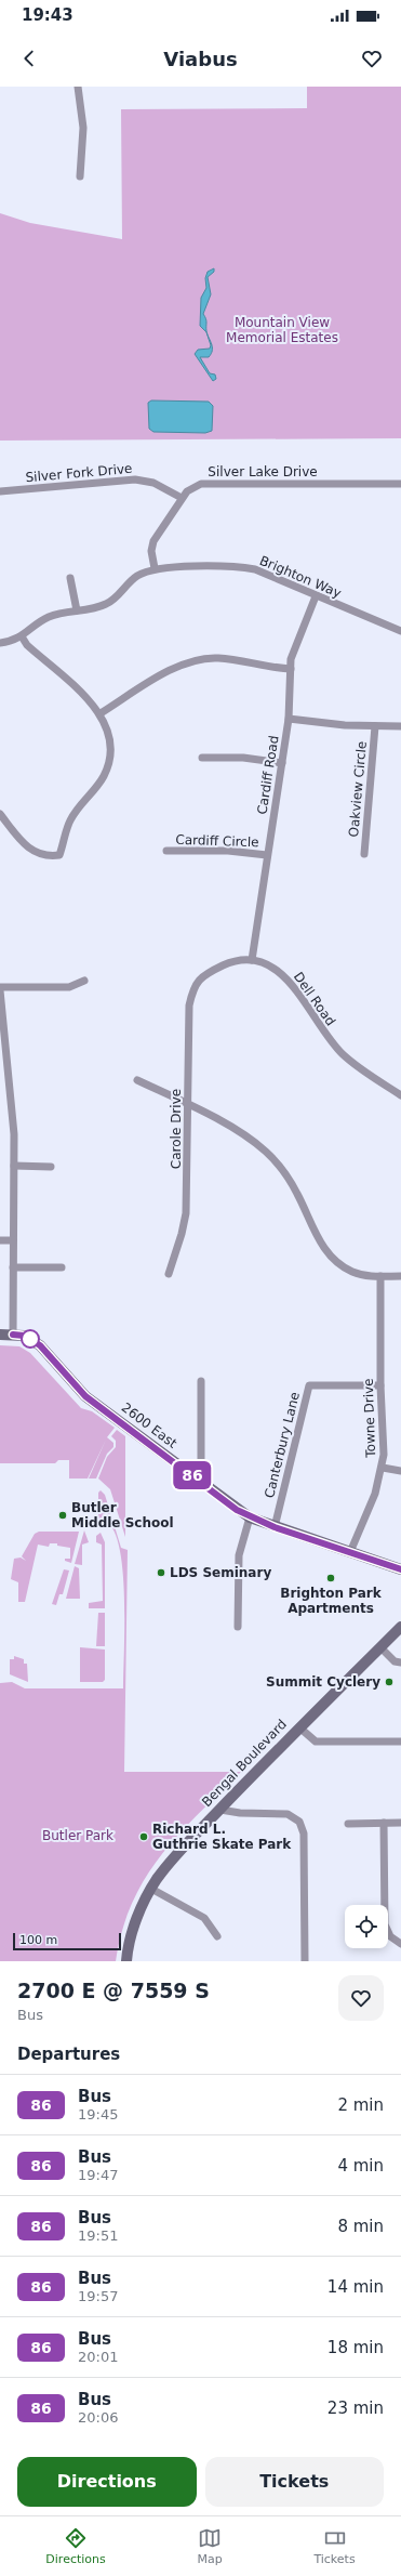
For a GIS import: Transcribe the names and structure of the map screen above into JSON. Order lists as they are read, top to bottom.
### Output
{
  "streets": {
    "street": [
      "Silver Lake Drive",
      "Silver Fork Drive",
      "Brighton Way",
      "Cardiff Road",
      "Oakview Circle",
      "Cardiff Circle",
      "Dell Road",
      "Carole Drive",
      "Towne Drive",
      "2600 East",
      "Canterbury Lane",
      "Bengal Boulevard"
    ]
  },
  "crossings": [
    ["Silver Lake Drive", "Silver Fork Drive"],
    ["Silver Lake Drive", "Brighton Way"],
    ["Brighton Way", "Cardiff Road"],
    ["Cardiff Road", "Cardiff Circle"],
    ["Cardiff Road", "Dell Road"],
    ["Cardiff Road", "Carole Drive"],
    ["Dell Road", "Carole Drive"],
    ["Towne Drive", "2600 East"],
    ["Towne Drive", "Canterbury Lane"],
    ["2600 East", "Canterbury Lane"]
  ],
  "parks": ["Mountain View Memorial Estates", "Butler Park"],
  "places": [
    "Butler Middle School",
    "LDS Seminary",
    "Brighton Park Apartments",
    "Summit Cyclery",
    "Richard L. Guthrie Skate Park"
  ],
  "lines": ["bus line 86"],
  "scale_bar": "100 m",
  "page": {
    "status": "19:43",
    "header": "Viabus",
    "on_map": "86",
    "scale": "100 m",
    "heading": [
      ["2700 E @ 7559 S", "Bus"],
      "Departures"
    ],
    "list": [
      {
        "mark": "86",
        "name": "Bus",
        "note": "19:45",
        "value": "2 min"
      },
      {
        "mark": "86",
        "name": "Bus",
        "note": "19:47",
        "value": "4 min"
      },
      {
        "mark": "86",
        "name": "Bus",
        "note": "19:51",
        "value": "8 min"
      },
      {
        "mark": "86",
        "name": "Bus",
        "note": "19:57",
        "value": "14 min"
      },
      {
        "mark": "86",
        "name": "Bus",
        "note": "20:01",
        "value": "18 min"
      },
      {
        "mark": "86",
        "name": "Bus",
        "note": "20:06",
        "value": "23 min"
      }
    ],
    "buttons": ["Directions", "Tickets"],
    "tabs": ["Directions", "Map", "Tickets"]
  }
}
